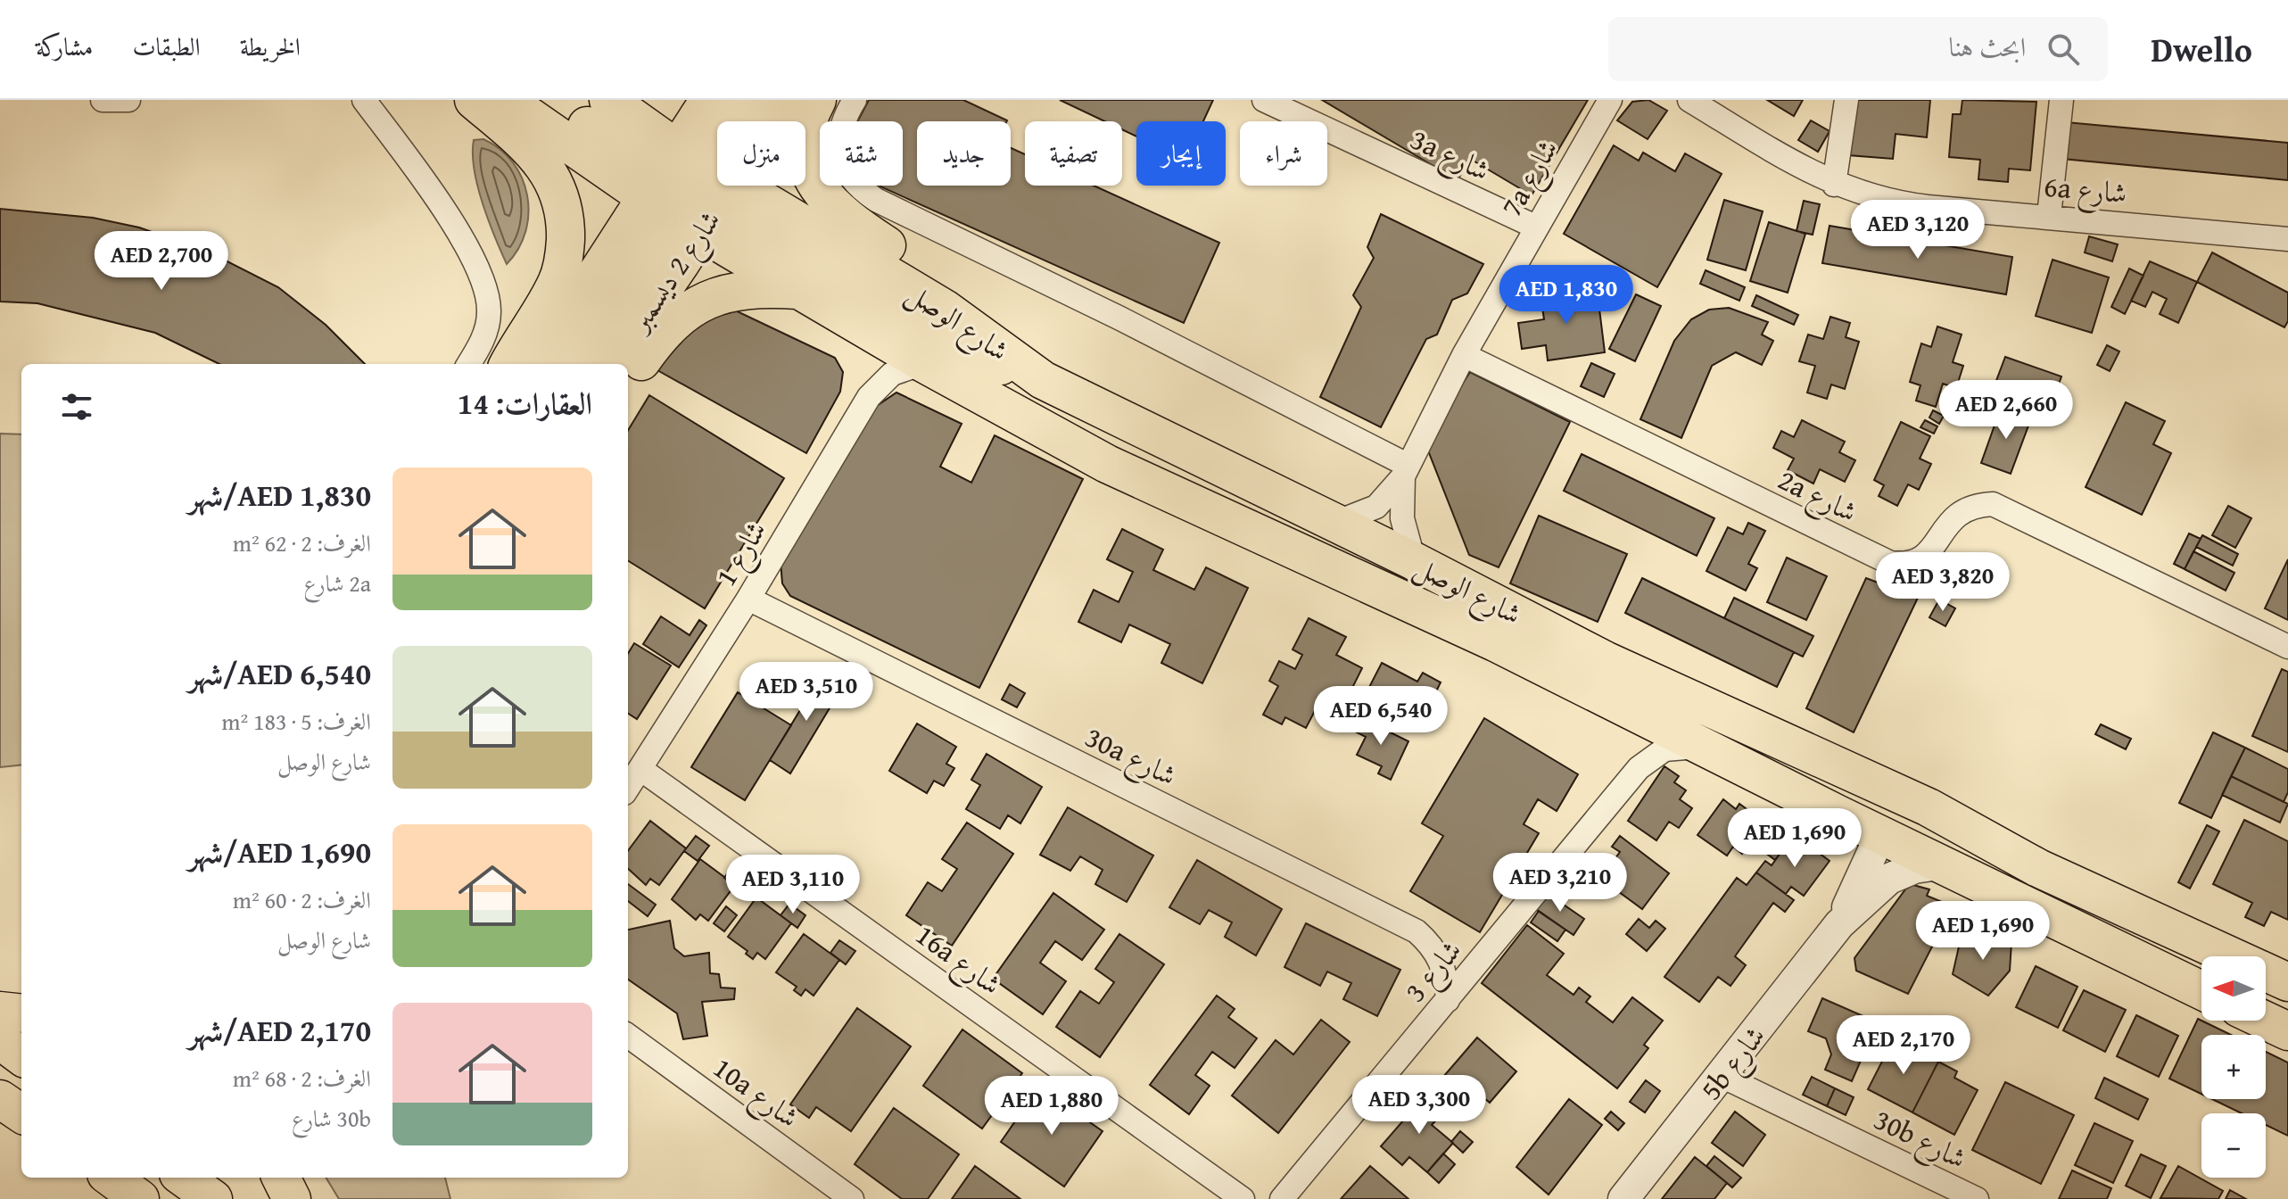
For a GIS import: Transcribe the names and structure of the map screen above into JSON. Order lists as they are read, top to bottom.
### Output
{
  "streets": {
    "main road": ["شارع 2 ديسمبر", "شارع الوصل"],
    "street": [
      "3a شارع",
      "7a شارع",
      "6a شارع",
      "2a شارع",
      "شارع 1",
      "30a شارع",
      "16a شارع",
      "شارع 3",
      "5b شارع",
      "10a شارع",
      "30b شارع"
    ]
  },
  "crossings": [
    ["3a شارع", "7a شارع"],
    ["7a شارع", "شارع الوصل"],
    ["7a شارع", "2a شارع"],
    ["شارع 2 ديسمبر", "شارع الوصل"],
    ["شارع الوصل", "شارع 1"],
    ["شارع الوصل", "شارع 3"],
    ["شارع الوصل", "5b شارع"],
    ["شارع 1", "30a شارع"],
    ["شارع 1", "16a شارع"],
    ["30a شارع", "شارع 3"],
    ["5b شارع", "30b شارع"]
  ],
  "north": "left",
  "page": {
    "header": "Dwello",
    "search": "ابحث هنا",
    "nav": ["الخريطة", "الطبقات", "مشاركة"],
    "chip": [
      "شراء",
      "إيجار",
      "تصفية",
      "جديد",
      "شقة",
      "منزل"
    ],
    "price": [
      "AED 3,120",
      "AED 2,700",
      "AED 1,830",
      "AED 2,660",
      "AED 3,820",
      "AED 3,510",
      "AED 6,540",
      "AED 1,690",
      "AED 3,210",
      "AED 3,110",
      "AED 1,690",
      "AED 2,170",
      "AED 3,300",
      "AED 1,880"
    ],
    "heading": "العقارات: 14",
    "list": [
      {
        "name": "AED 1,830/شهر",
        "note": "الغرف: 2 · 62 m² · 2a شارع"
      },
      {
        "name": "AED 6,540/شهر",
        "note": "الغرف: 5 · 183 m² · شارع الوصل"
      },
      {
        "name": "AED 1,690/شهر",
        "note": "الغرف: 2 · 60 m² · شارع الوصل"
      },
      {
        "name": "AED 2,170/شهر",
        "note": "الغرف: 2 · 68 m² · 30b شارع"
      }
    ],
    "map_buttons": ["+", "−"]
  }
}
